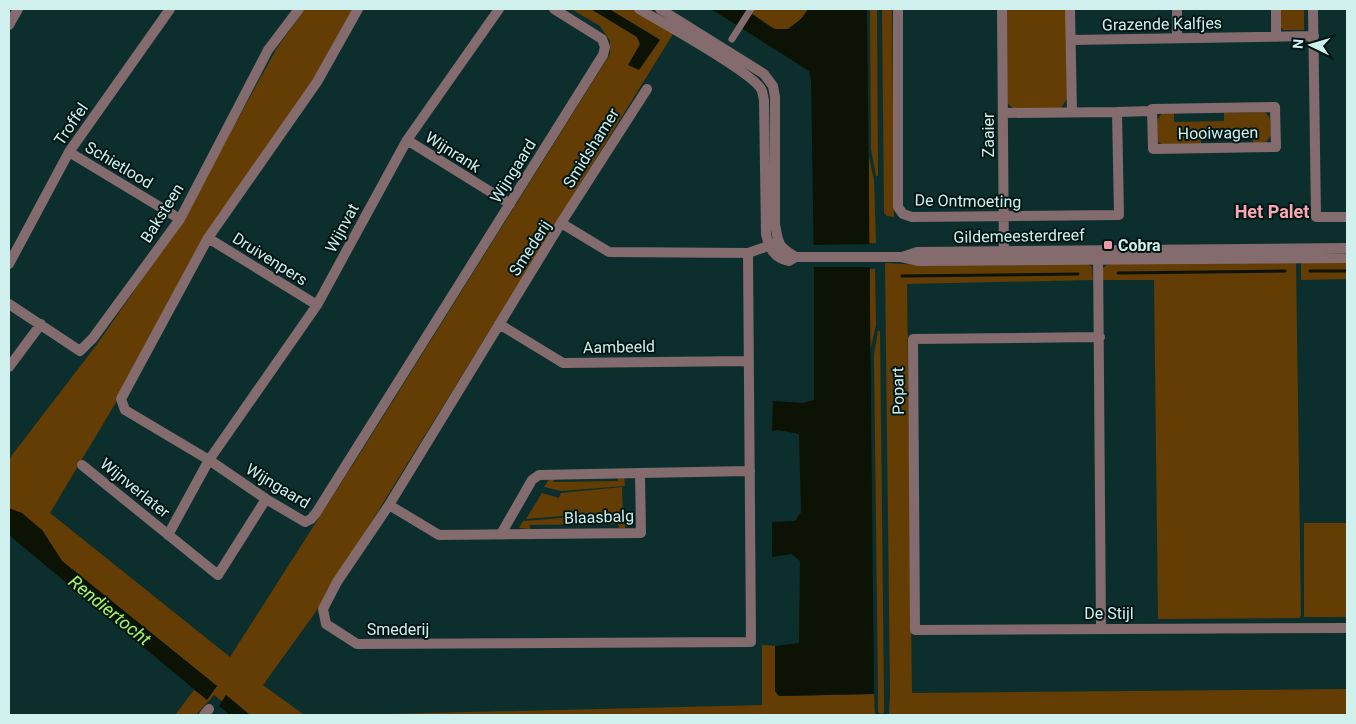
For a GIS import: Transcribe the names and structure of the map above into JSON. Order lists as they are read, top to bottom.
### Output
{
  "streets": {
    "street": [
      "Grazende Kalfjes",
      "Troffel",
      "Hooiwagen",
      "Zaaier",
      "Smidshamer",
      "Wijnrank",
      "Schietlood",
      "Wijngaard",
      "De Ontmoeting",
      "Baksteen",
      "Wijnvat",
      "Gildemeesterdreef",
      "Smederij",
      "Druivenpers",
      "Aambeeld",
      "Popart",
      "Wijnverlater",
      "Blaasbalg",
      "De Stijl"
    ]
  },
  "crossings": [
    ["Troffel", "Schietlood"],
    ["Hooiwagen", "Zaaier"],
    ["Hooiwagen", "De Ontmoeting"],
    ["Zaaier", "De Ontmoeting"],
    ["Zaaier", "Gildemeesterdreef"],
    ["Smidshamer", "Smederij"],
    ["Wijnrank", "Wijngaard"],
    ["Wijnrank", "Wijnvat"],
    ["Schietlood", "Baksteen"],
    ["Wijngaard", "Wijnvat"],
    ["Wijngaard", "Druivenpers"],
    ["Wijngaard", "Wijnverlater"],
    ["Wijnvat", "Druivenpers"],
    ["Wijnvat", "Wijnverlater"],
    ["Gildemeesterdreef", "Smederij"],
    ["Smederij", "Aambeeld"],
    ["Smederij", "Blaasbalg"],
    ["Popart", "De Stijl"]
  ],
  "districts": ["Het Palet"],
  "water": ["Rendiertocht"],
  "places": {
    "transit": ["Cobra"]
  },
  "north": "left"
}
